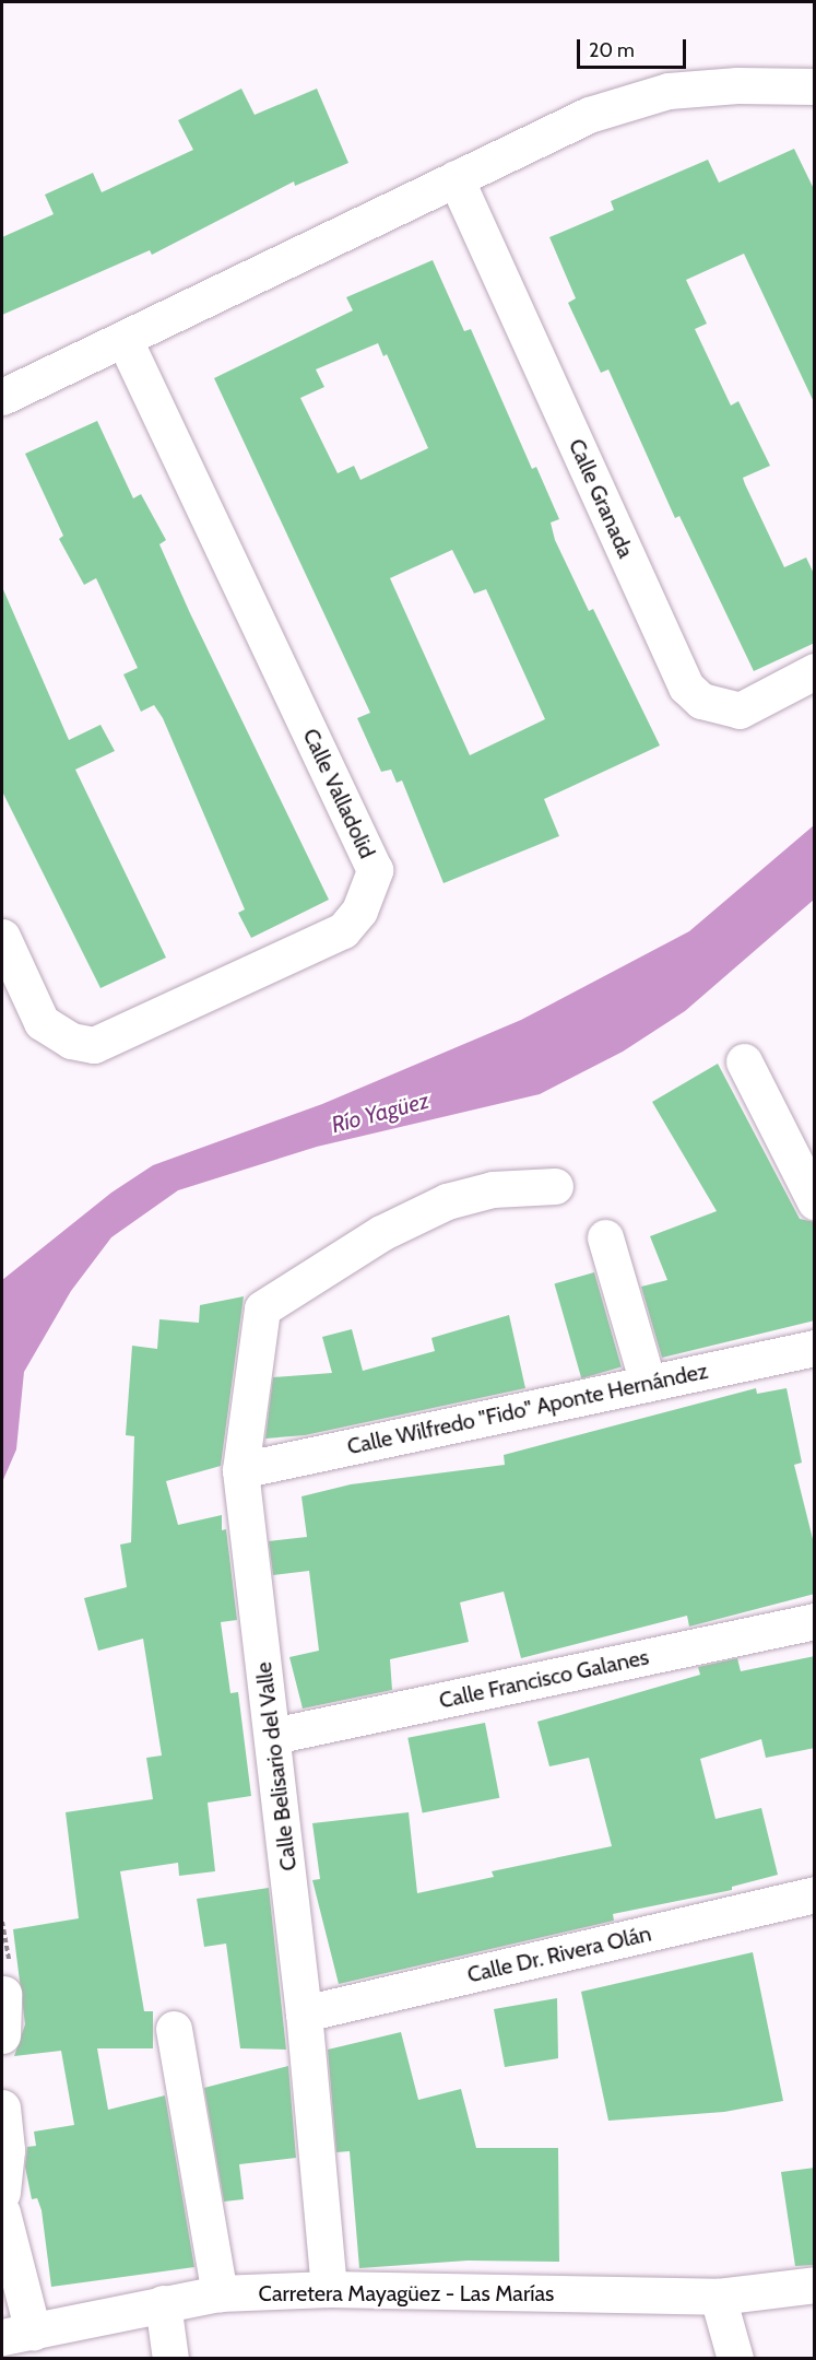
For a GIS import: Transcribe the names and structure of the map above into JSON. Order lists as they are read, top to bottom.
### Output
{
  "streets": {
    "street": [
      "Calle Granada",
      "Calle Valladolid",
      "Calle Wilfredo \"Fido\" Aponte Hernández",
      "Calle Francisco Galanes",
      "Calle Belisario del Valle",
      "Calle Dr. Rivera Olán",
      "Carretera Mayagüez - Las Marías"
    ]
  },
  "crossings": [
    ["Calle Wilfredo \"Fido\" Aponte Hernández", "Calle Belisario del Valle"],
    ["Calle Francisco Galanes", "Calle Belisario del Valle"],
    ["Calle Belisario del Valle", "Calle Dr. Rivera Olán"],
    ["Calle Belisario del Valle", "Carretera Mayagüez - Las Marías"]
  ],
  "water": ["Río Yagüez"],
  "scale_bar": "20 m"
}
